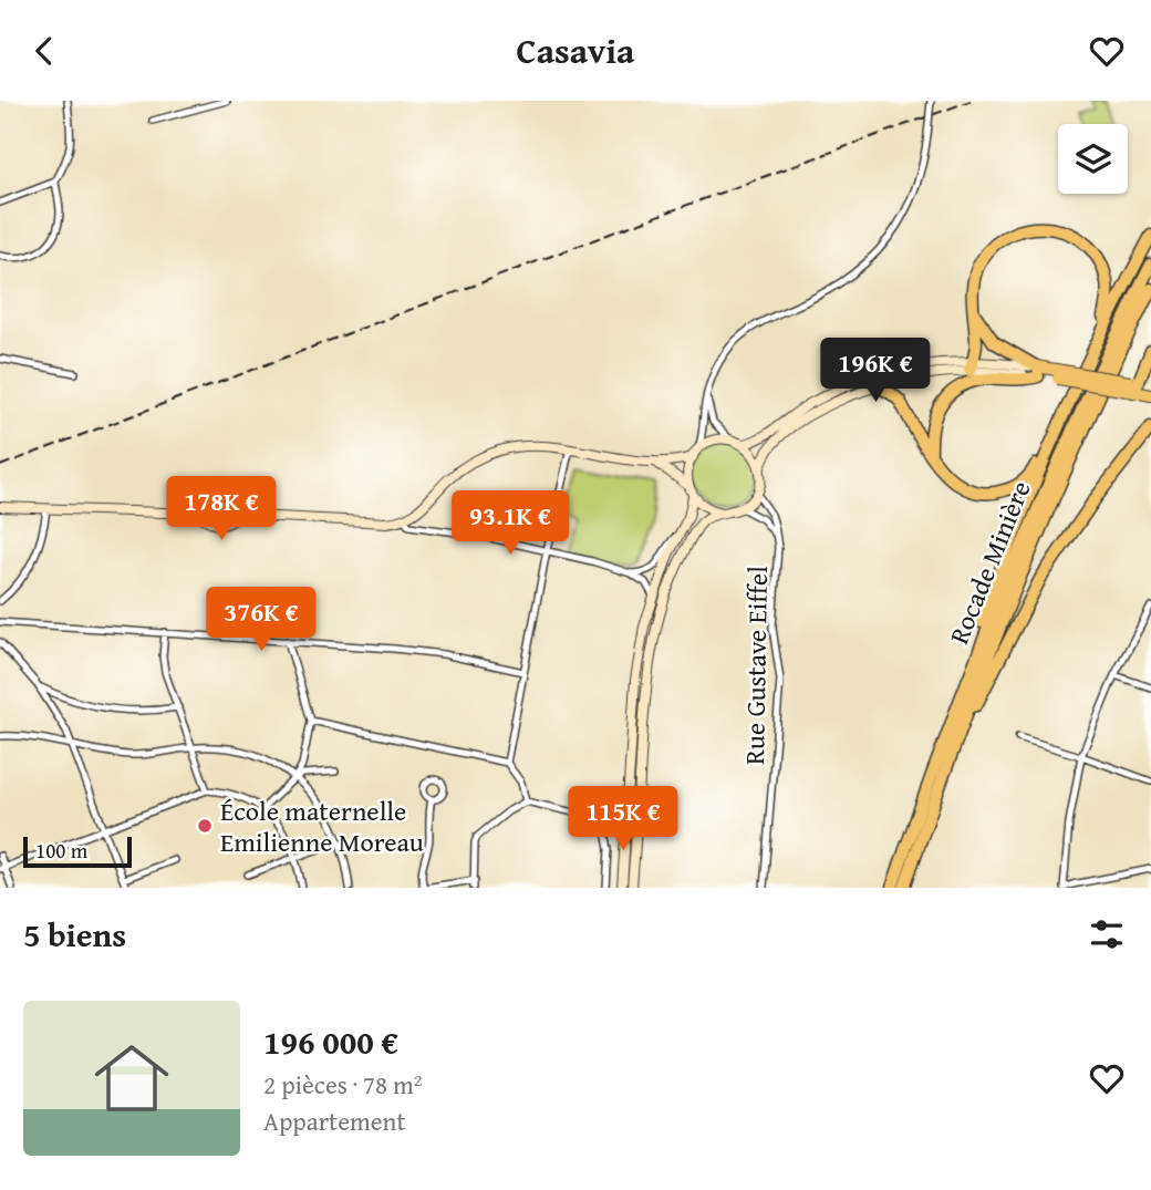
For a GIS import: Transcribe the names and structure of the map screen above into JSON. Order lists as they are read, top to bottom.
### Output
{
  "streets": {
    "highway": ["Rocade Minière"],
    "street": ["Rue Gustave Eiffel"]
  },
  "places": ["École maternelle Emilienne Moreau"],
  "scale_bar": "100 m",
  "page": {
    "header": "Casavia",
    "price": [
      "196K €",
      "178K €",
      "93.1K €",
      "376K €",
      "115K €"
    ],
    "scale": "100 m",
    "heading": "5 biens",
    "list": [
      {
        "name": "196 000 €",
        "note": "2 pièces · 78 m² · Appartement"
      }
    ]
  }
}
